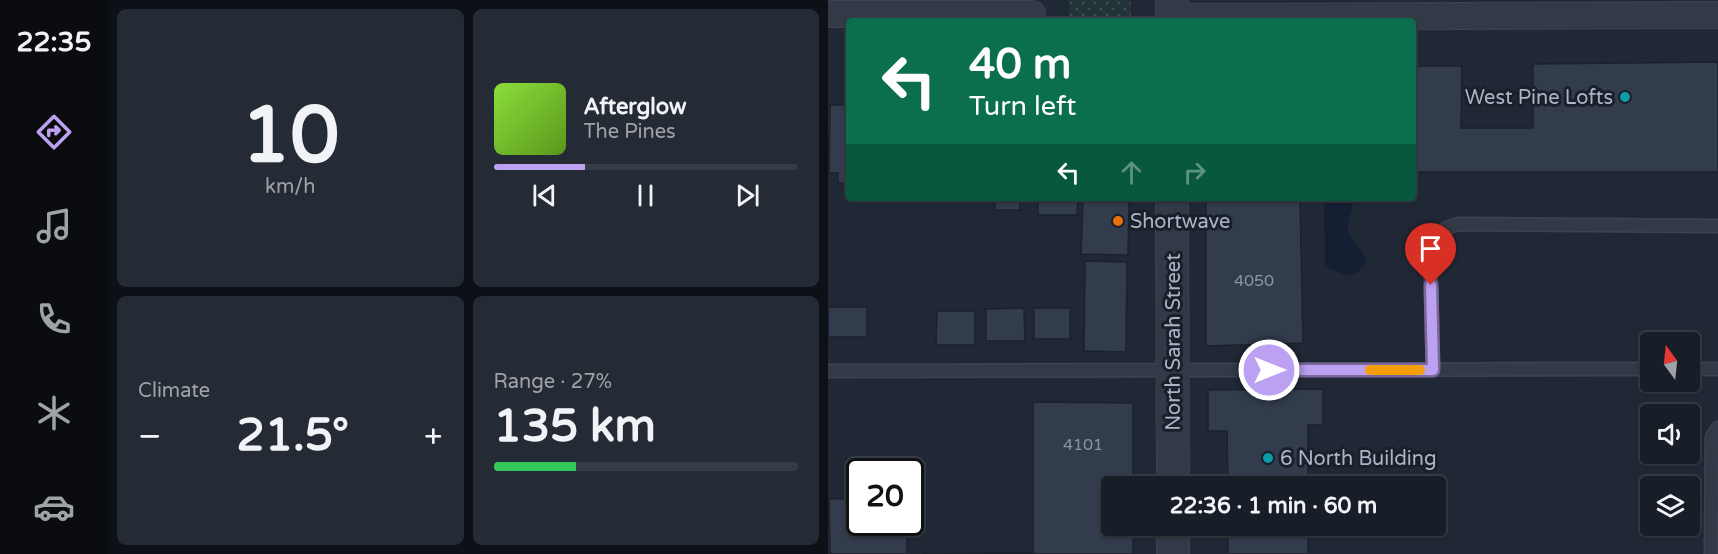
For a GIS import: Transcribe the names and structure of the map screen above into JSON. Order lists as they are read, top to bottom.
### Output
{
  "streets": {
    "street": ["North Sarah Street"]
  },
  "places": ["West Pine Lofts", "Shortwave", "6 North Building"],
  "house_numbers": ["4050", "4101"],
  "north": "top",
  "page": {
    "tabs": "22:35",
    "tile": [
      ["10", "km/h"],
      "Climate",
      ["Range · 27%", "135 km"]
    ],
    "turn": ["40 m", "Turn left"],
    "song": ["Afterglow", "The Pines"],
    "heat": ["−", "21.5°", "+"],
    "limit": "20",
    "trip": "22:36 · 1 min · 60 m"
  }
}
